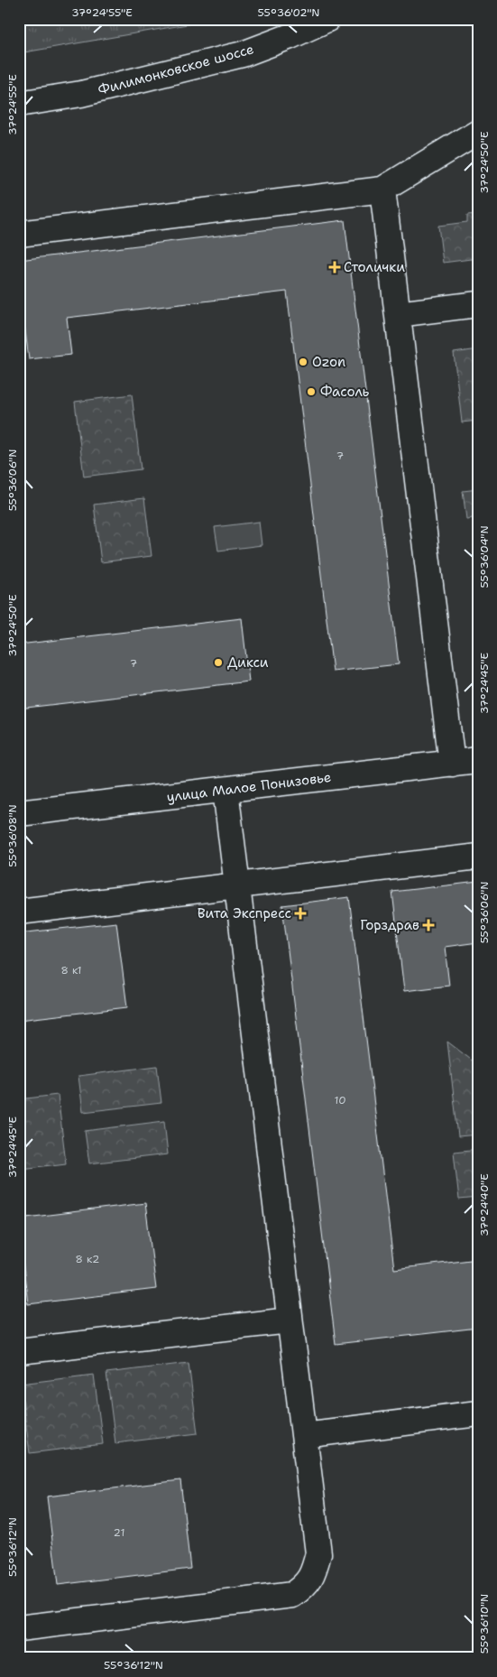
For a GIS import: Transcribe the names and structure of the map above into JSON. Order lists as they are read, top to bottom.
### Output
{
  "streets": {
    "street": ["Филимонковское шоссе", "улица Малое Понизовье"]
  },
  "places": {
    "health": ["Столички", "Вита Экспресс", "Горздрав"],
    "other": ["Ozon", "Фасоль", "Дикси"]
  },
  "house_numbers": [
    "7",
    "7",
    "8 к1",
    "10",
    "8 к2",
    "21"
  ],
  "coordinates": [
    "37°24'55\"E",
    "55°36'02\"N",
    "37°24'50\"E",
    "55°36'06\"N",
    "55°36'04\"N",
    "37°24'45\"E",
    "55°36'08\"N",
    "37°24'40\"E",
    "55°36'12\"N",
    "55°36'10\"N"
  ]
}
